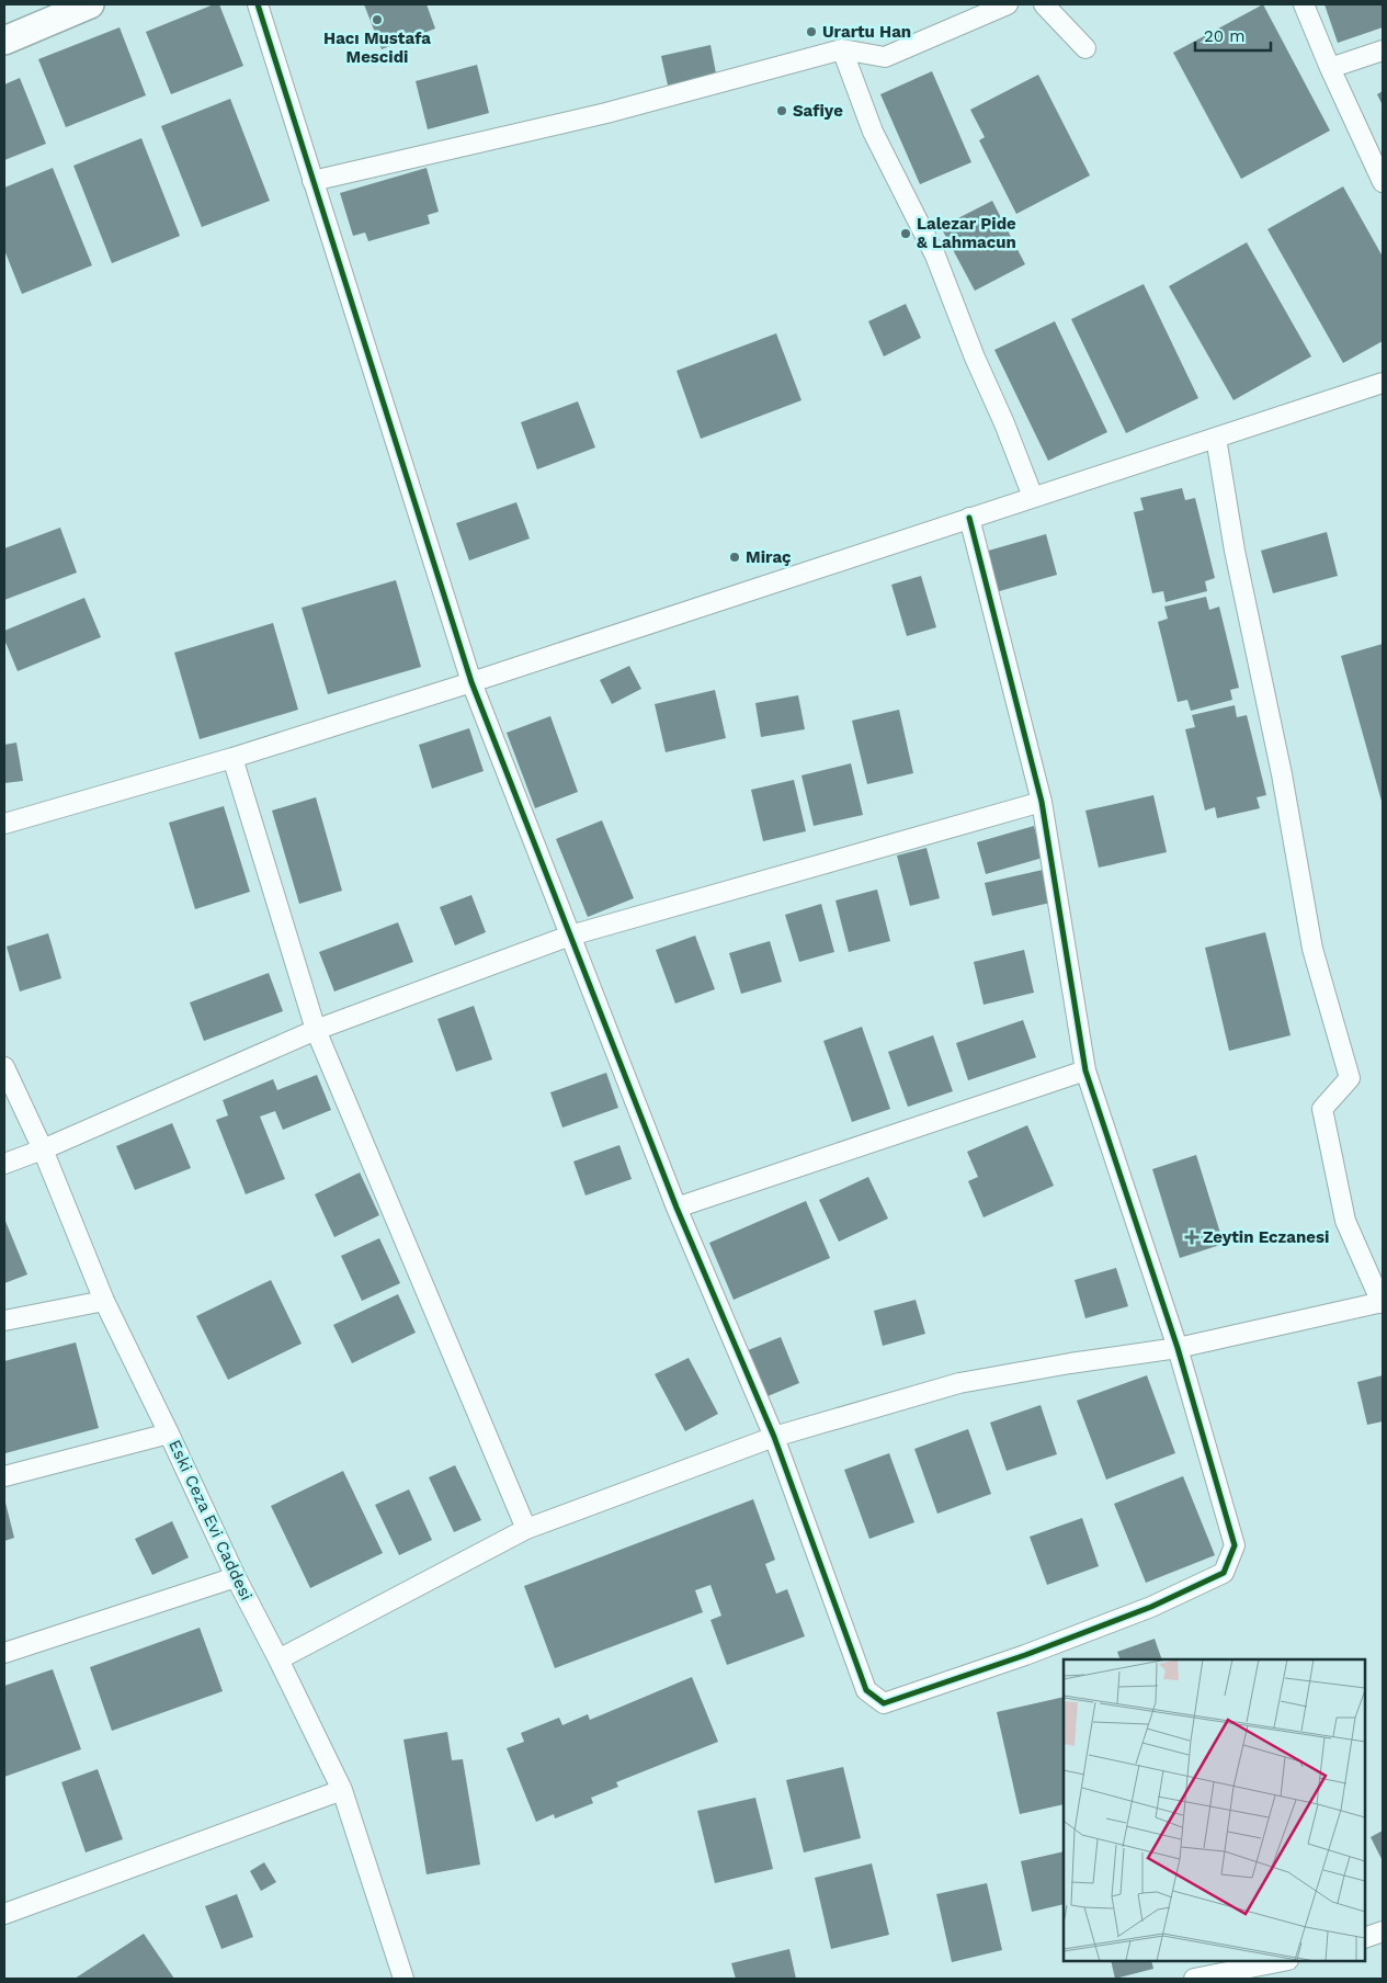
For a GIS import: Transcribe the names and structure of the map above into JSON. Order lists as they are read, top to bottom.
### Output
{
  "streets": {
    "street": ["Eski Ceza Evi Caddesi"]
  },
  "places": {
    "other": [
      "Hacı Mustafa Mescidi",
      "Urartu Han",
      "Safiye",
      "Lalezar Pide & Lahmacun",
      "Miraç"
    ],
    "health": ["Zeytin Eczanesi"]
  },
  "scale_bar": "20 m"
}
